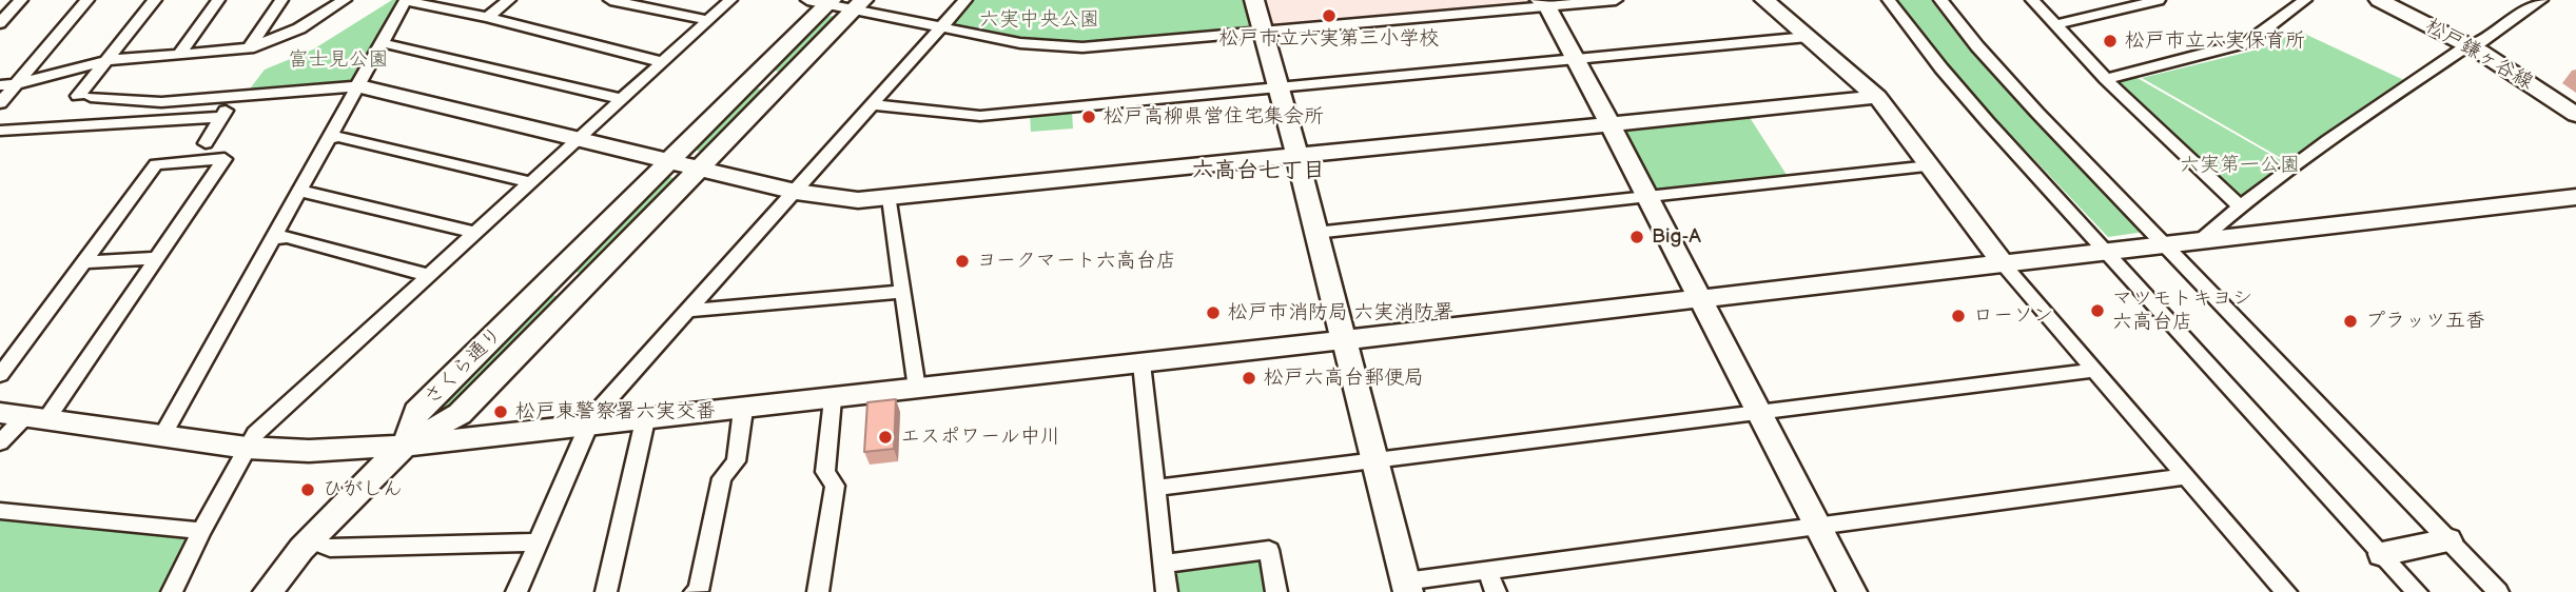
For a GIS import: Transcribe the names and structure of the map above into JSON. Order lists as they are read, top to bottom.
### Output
{
  "streets": {
    "street": ["松戸鎌ヶ谷線", "さくら通り"]
  },
  "districts": ["六高台七丁目"],
  "parks": ["六実中央公園", "富士見公園", "六実第一公園"],
  "places": [
    "松戸市立六実第三小学校",
    "松戸市立六実保育所",
    "松戸高柳県営住宅集会所",
    "Big-A",
    "ヨークマート六高台店",
    "マツモトキヨシ 六高台店",
    "松戸市消防局 六実消防署",
    "ローソン",
    "プラッツ五香",
    "松戸六高台郵便局",
    "松戸東警察署六実交番",
    "エスポワール中川",
    "ひがしん"
  ]
}
